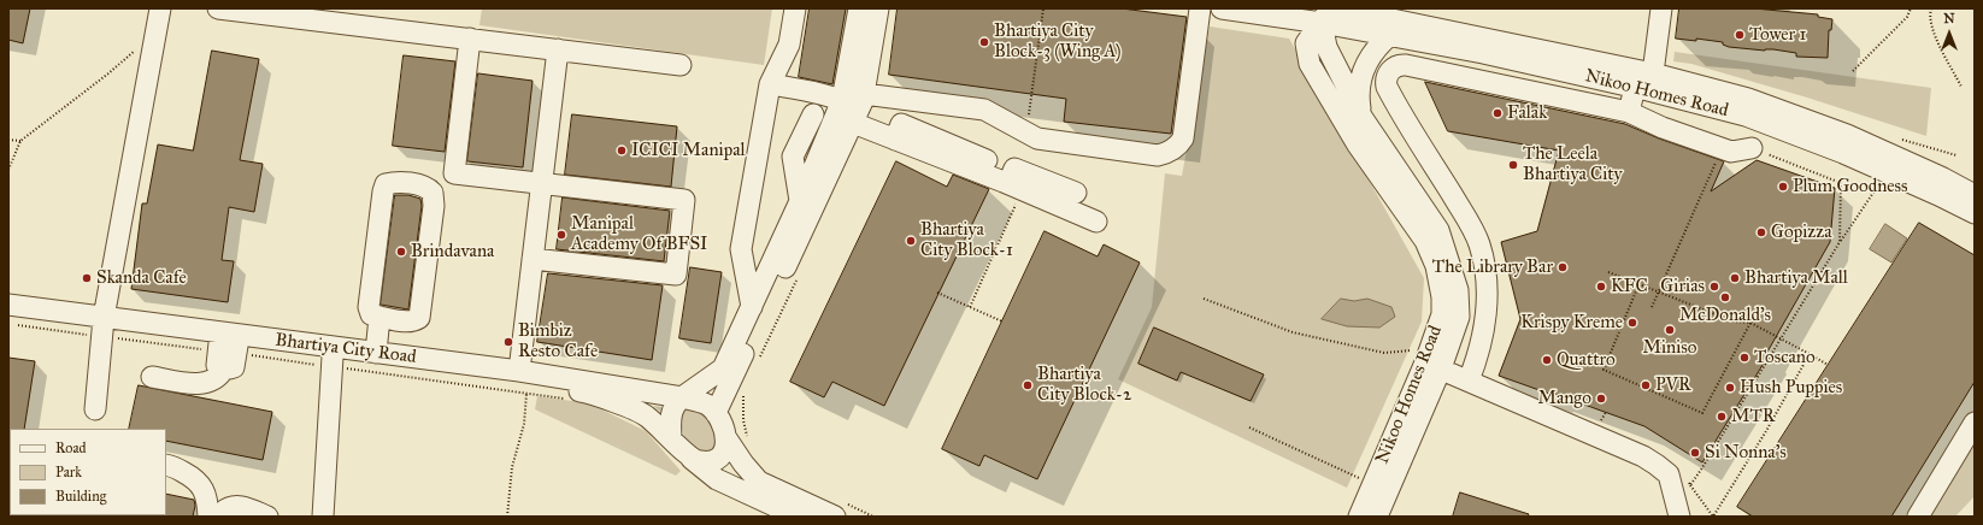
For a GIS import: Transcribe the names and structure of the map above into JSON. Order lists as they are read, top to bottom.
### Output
{
  "streets": {
    "street": ["Nikoo Homes Road", "Bhartiya City Road"]
  },
  "places": [
    "Tower 1",
    "Bhartiya City Block-3 (Wing A)",
    "Falak",
    "ICICI Manipal",
    "The Leela Bhartiya City",
    "Plum Goodness",
    "Gopizza",
    "Manipal Academy Of BFSI",
    "Bhartiya City Block-1",
    "Brindavana",
    "The Library Bar",
    "Skanda Cafe",
    "Bhartiya Mall",
    "KFC",
    "Girias",
    "McDonald's",
    "Krispy Kreme",
    "Miniso",
    "Bimbiz Resto Cafe",
    "Toscano",
    "Quattro",
    "Bhartiya City Block-2",
    "PVR",
    "Hush Puppies",
    "Mango",
    "MTR",
    "Si Nonna's"
  ],
  "legend": ["Road", "Park", "Building"],
  "north": "top"
}
